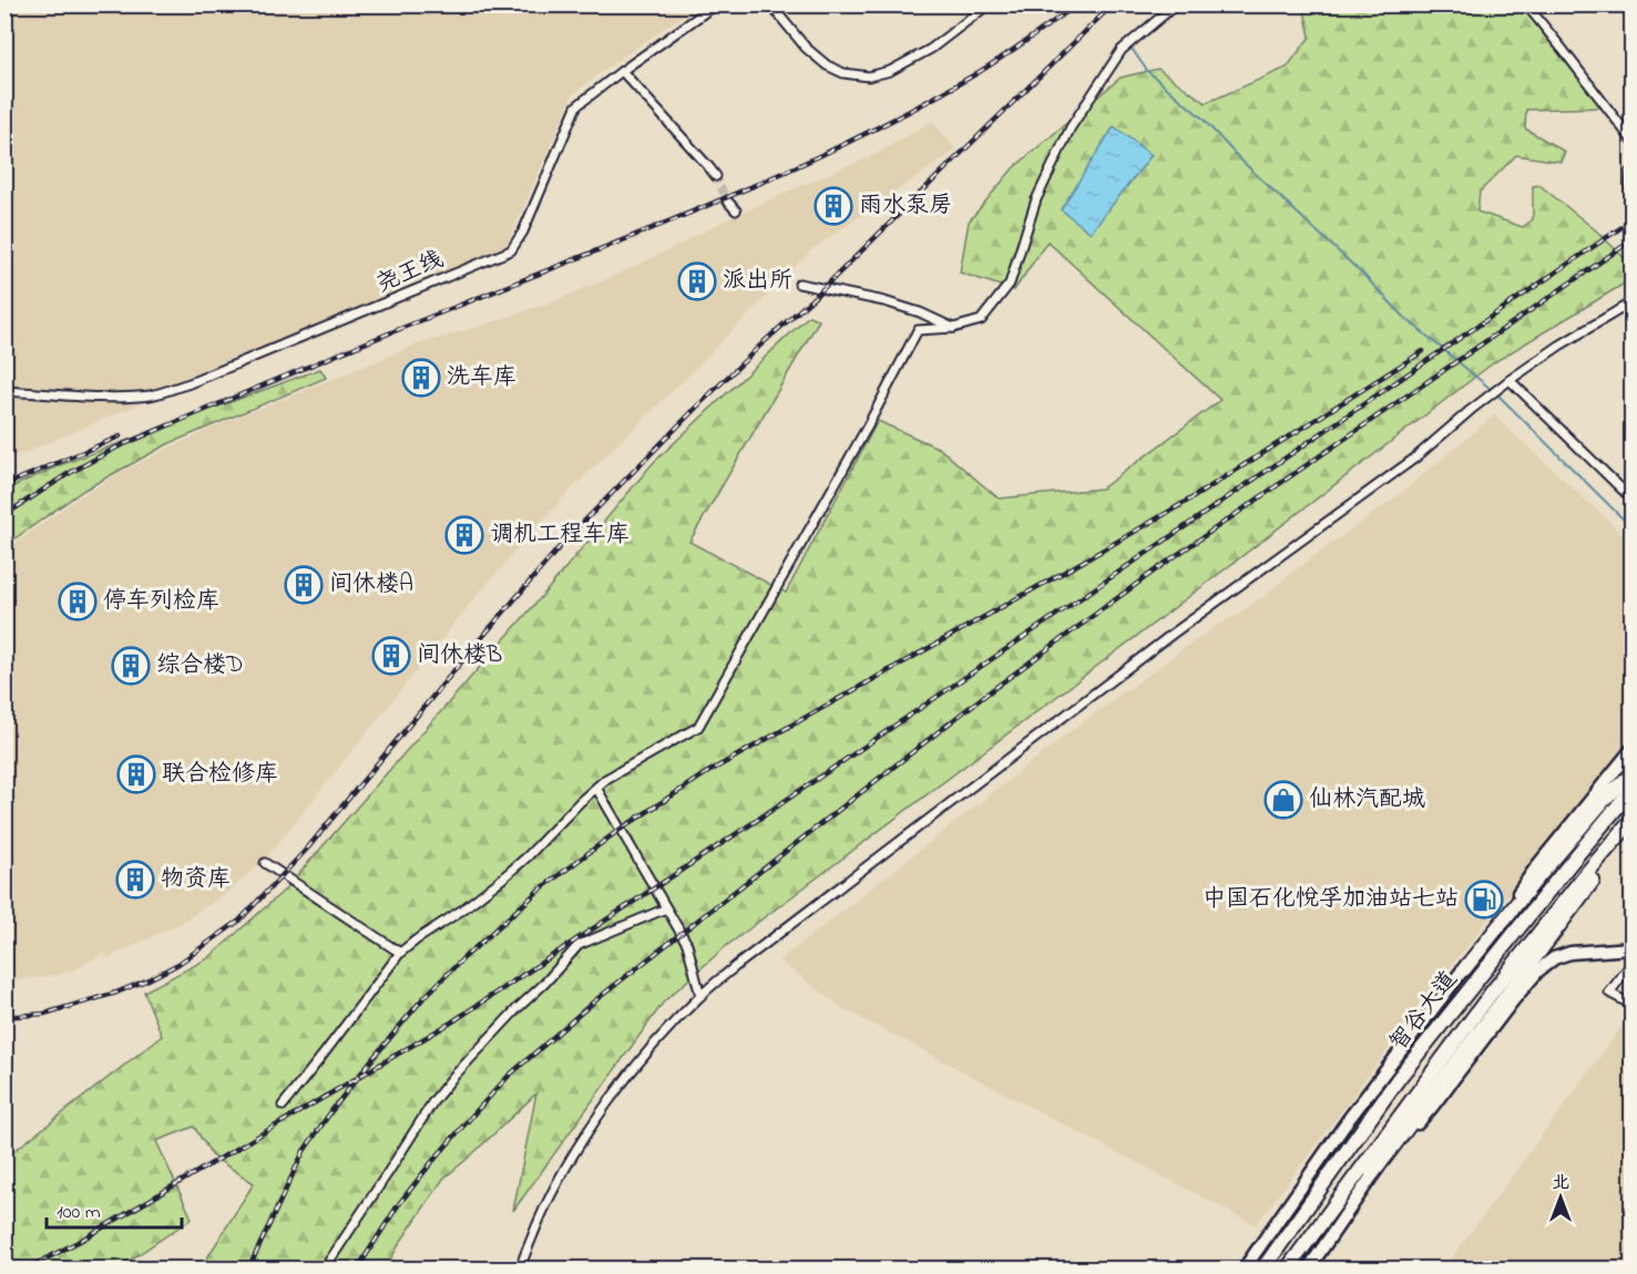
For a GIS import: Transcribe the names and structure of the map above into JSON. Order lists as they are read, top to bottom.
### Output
{
  "streets": {
    "highway": ["智谷大道"],
    "street": ["尧王线"]
  },
  "places": {
    "building": [
      "雨水泵房",
      "派出所",
      "洗车库",
      "调机工程车库",
      "间休楼A",
      "停车列检库",
      "间休楼B",
      "综合楼D",
      "联合检修库",
      "物资库"
    ],
    "shop": ["仙林汽配城"],
    "fuel station": ["中国石化悦孚加油站七站"]
  },
  "scale_bar": "100 m",
  "north": "top"
}
